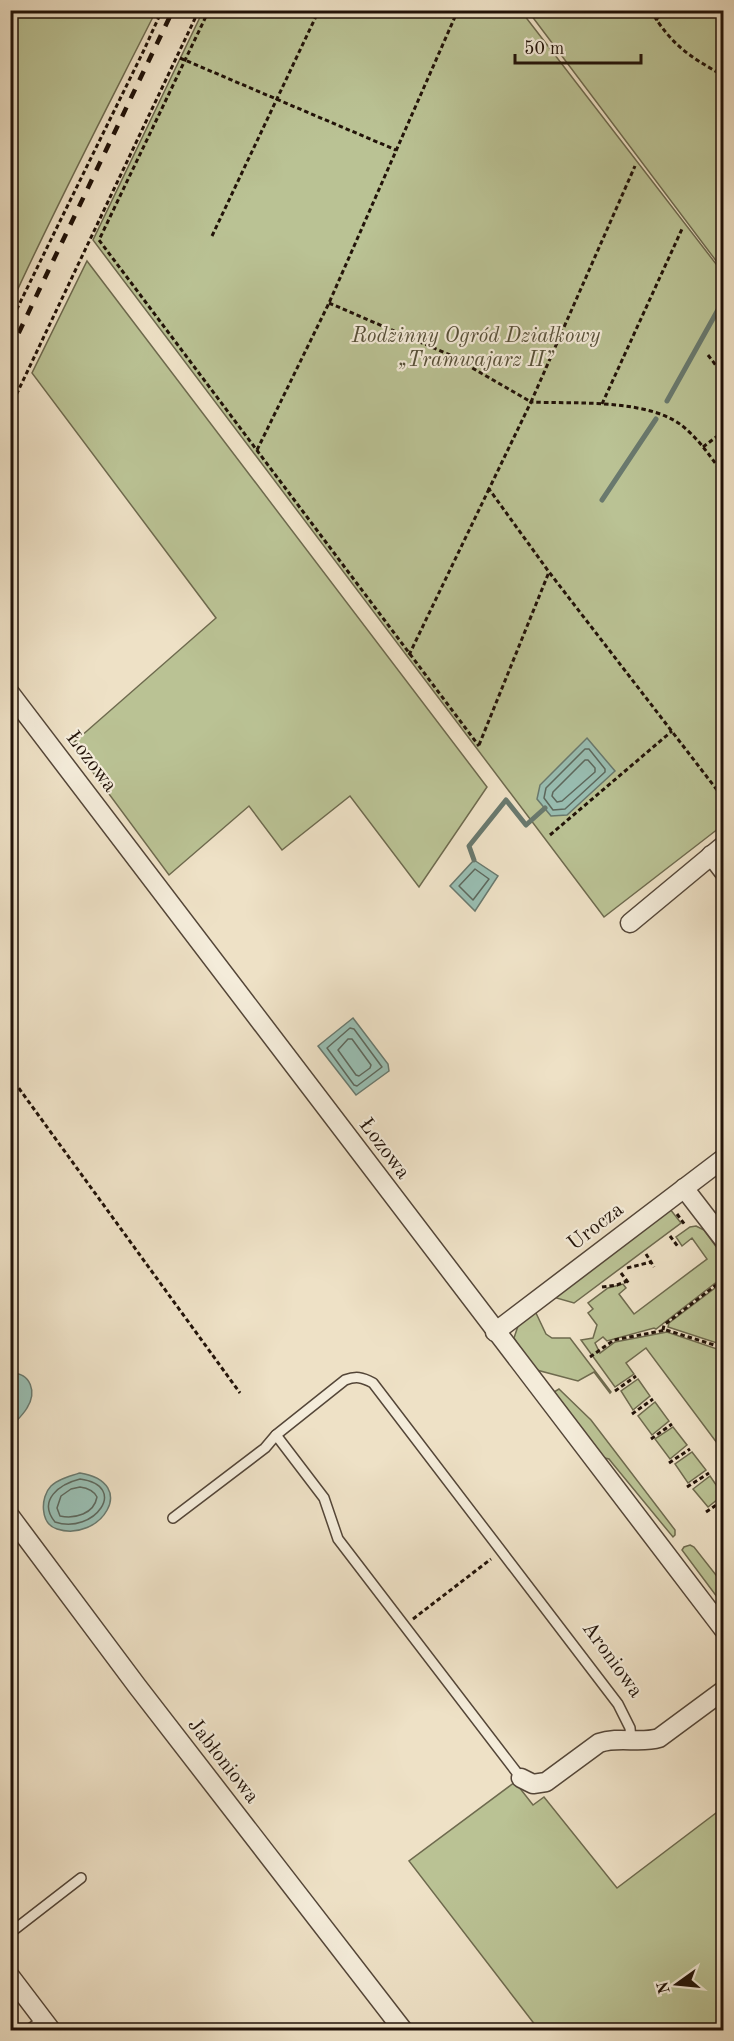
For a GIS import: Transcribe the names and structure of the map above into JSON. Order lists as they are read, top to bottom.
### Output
{
  "streets": {
    "street": ["Łozowa", "Urocza", "Jabłoniowa"],
    "lane": ["Aroniowa"]
  },
  "crossings": [
    ["Łozowa", "Urocza"]
  ],
  "parks": ["Rodzinny Ogród Działkowy „Tramwajarz II”"],
  "scale_bar": "50 m",
  "north": "left"
}
